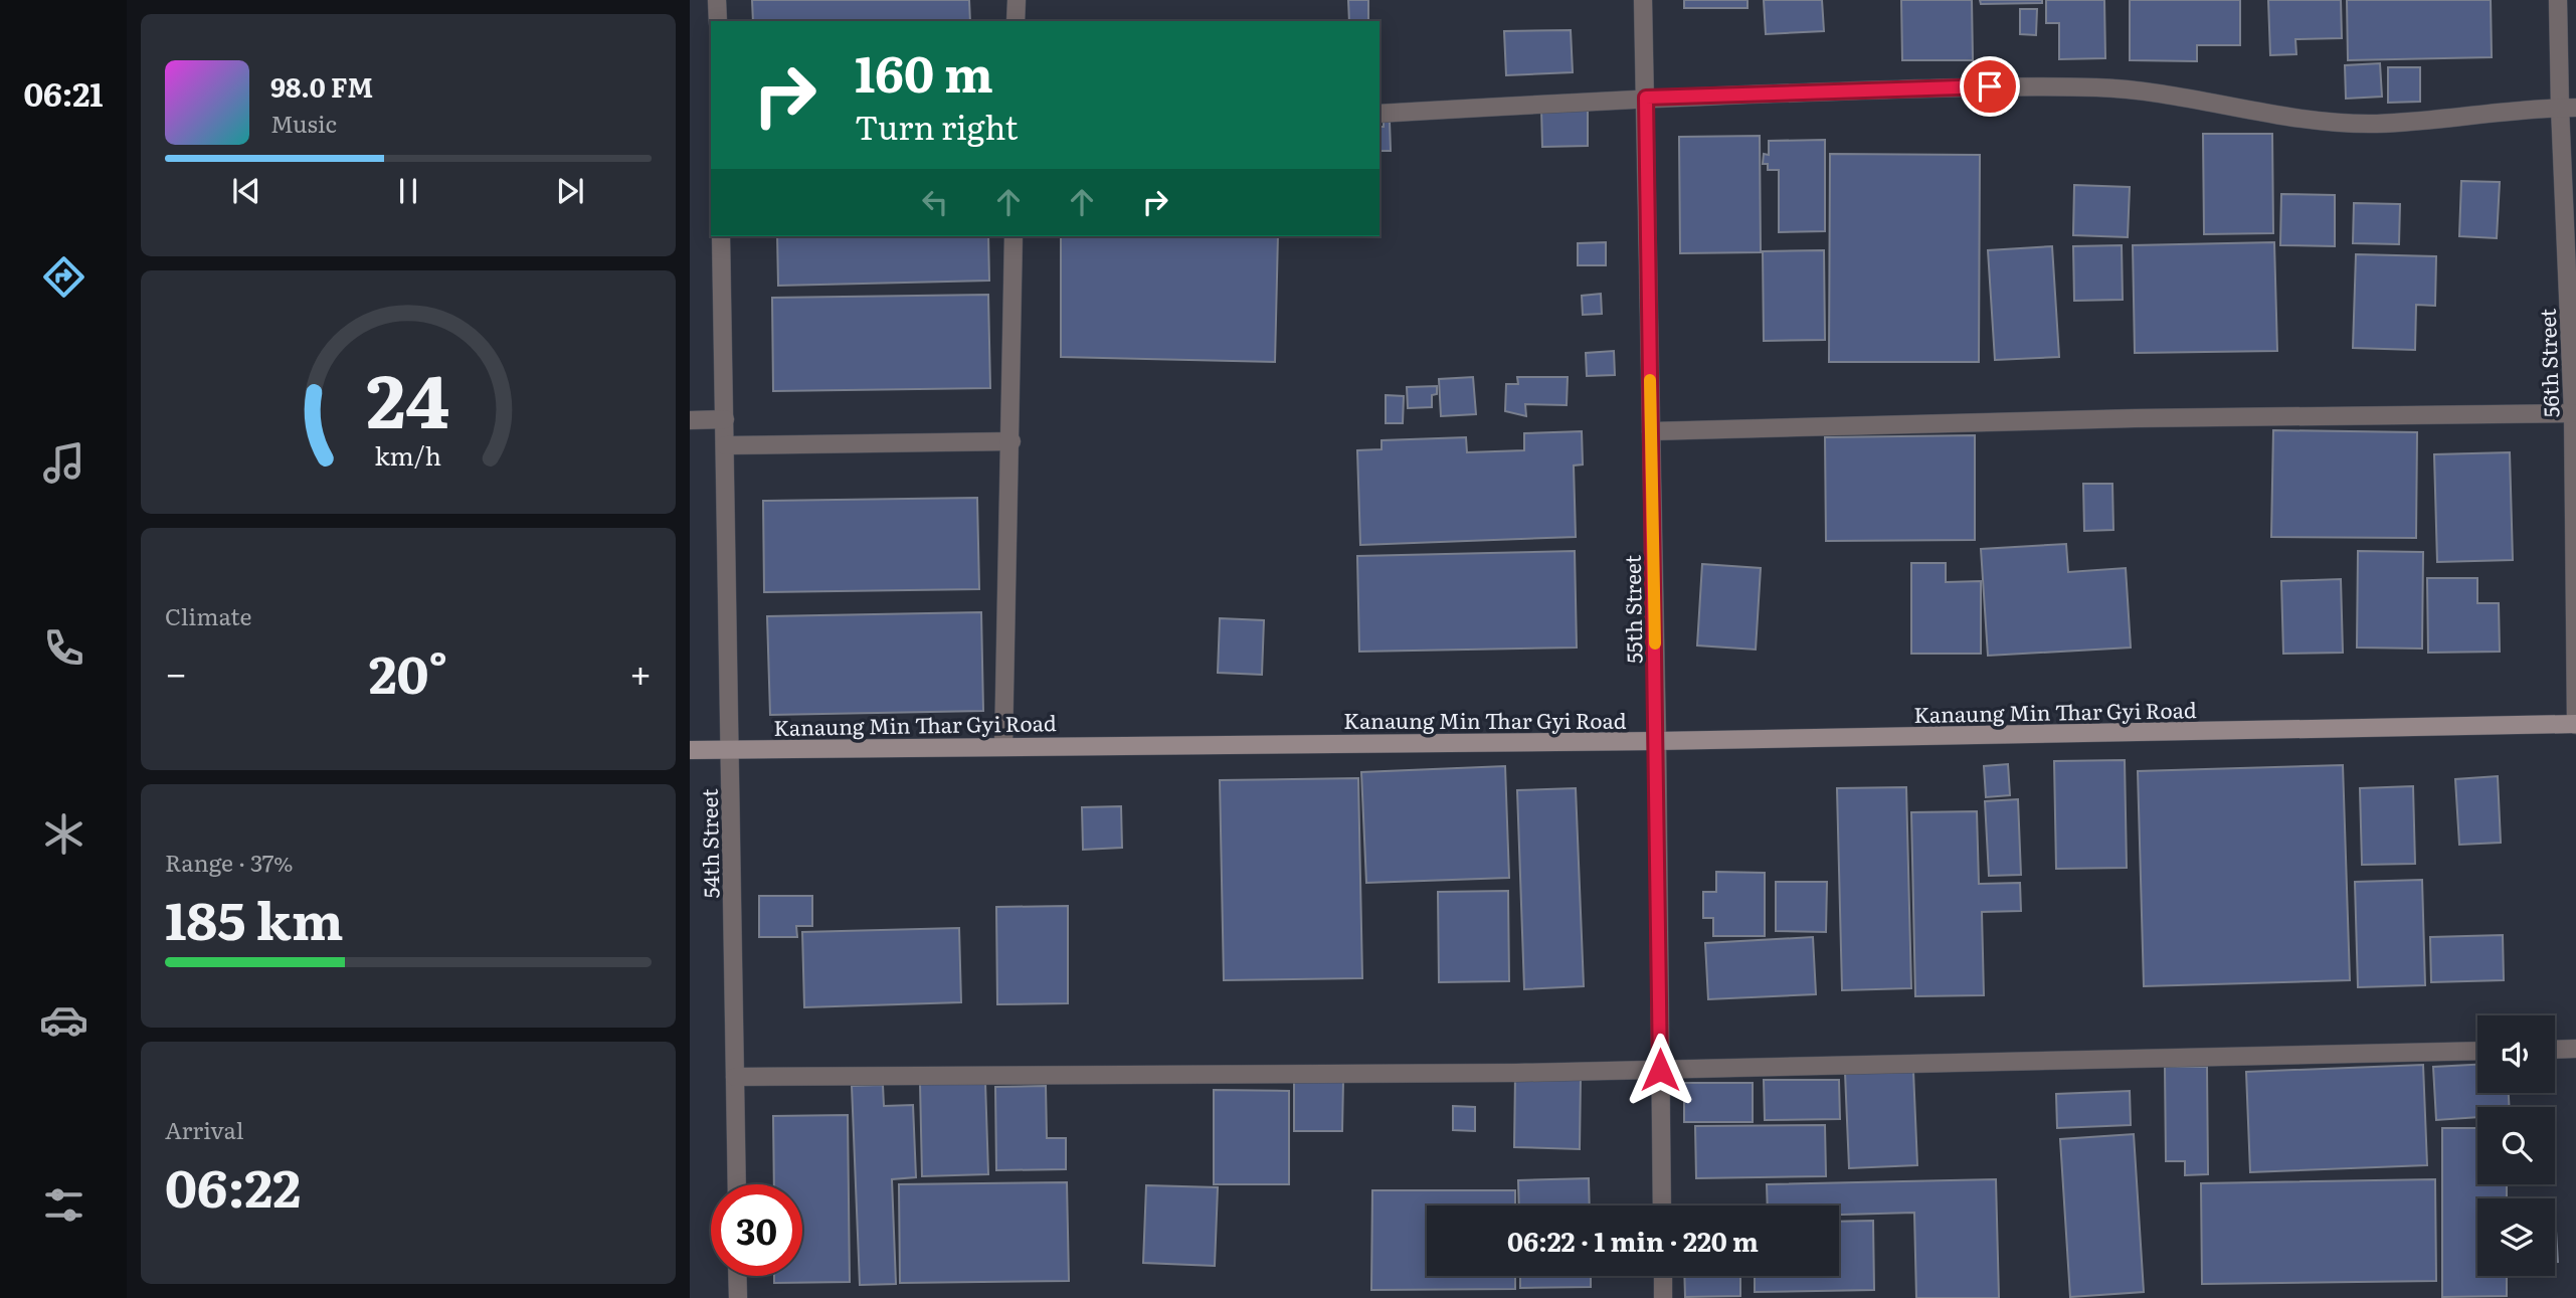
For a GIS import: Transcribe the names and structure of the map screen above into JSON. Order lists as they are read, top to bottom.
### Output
{
  "streets": {
    "street": [
      "56th Street",
      "55th Street",
      "Kanaung Min Thar Gyi Road",
      "54th Street"
    ]
  },
  "crossings": [
    ["56th Street", "Kanaung Min Thar Gyi Road"],
    ["55th Street", "Kanaung Min Thar Gyi Road"],
    ["Kanaung Min Thar Gyi Road", "54th Street"]
  ],
  "page": {
    "tabs": "06:21",
    "turn": ["160 m", "Turn right"],
    "song": ["98.0 FM", "Music"],
    "tile": [
      "Climate",
      ["Range · 37%", "185 km"],
      ["Arrival", "06:22"]
    ],
    "heat": ["−", "20°", "+"],
    "limit": "30",
    "trip": "06:22 · 1 min · 220 m",
    "gauge": ["24", "km/h"]
  }
}
